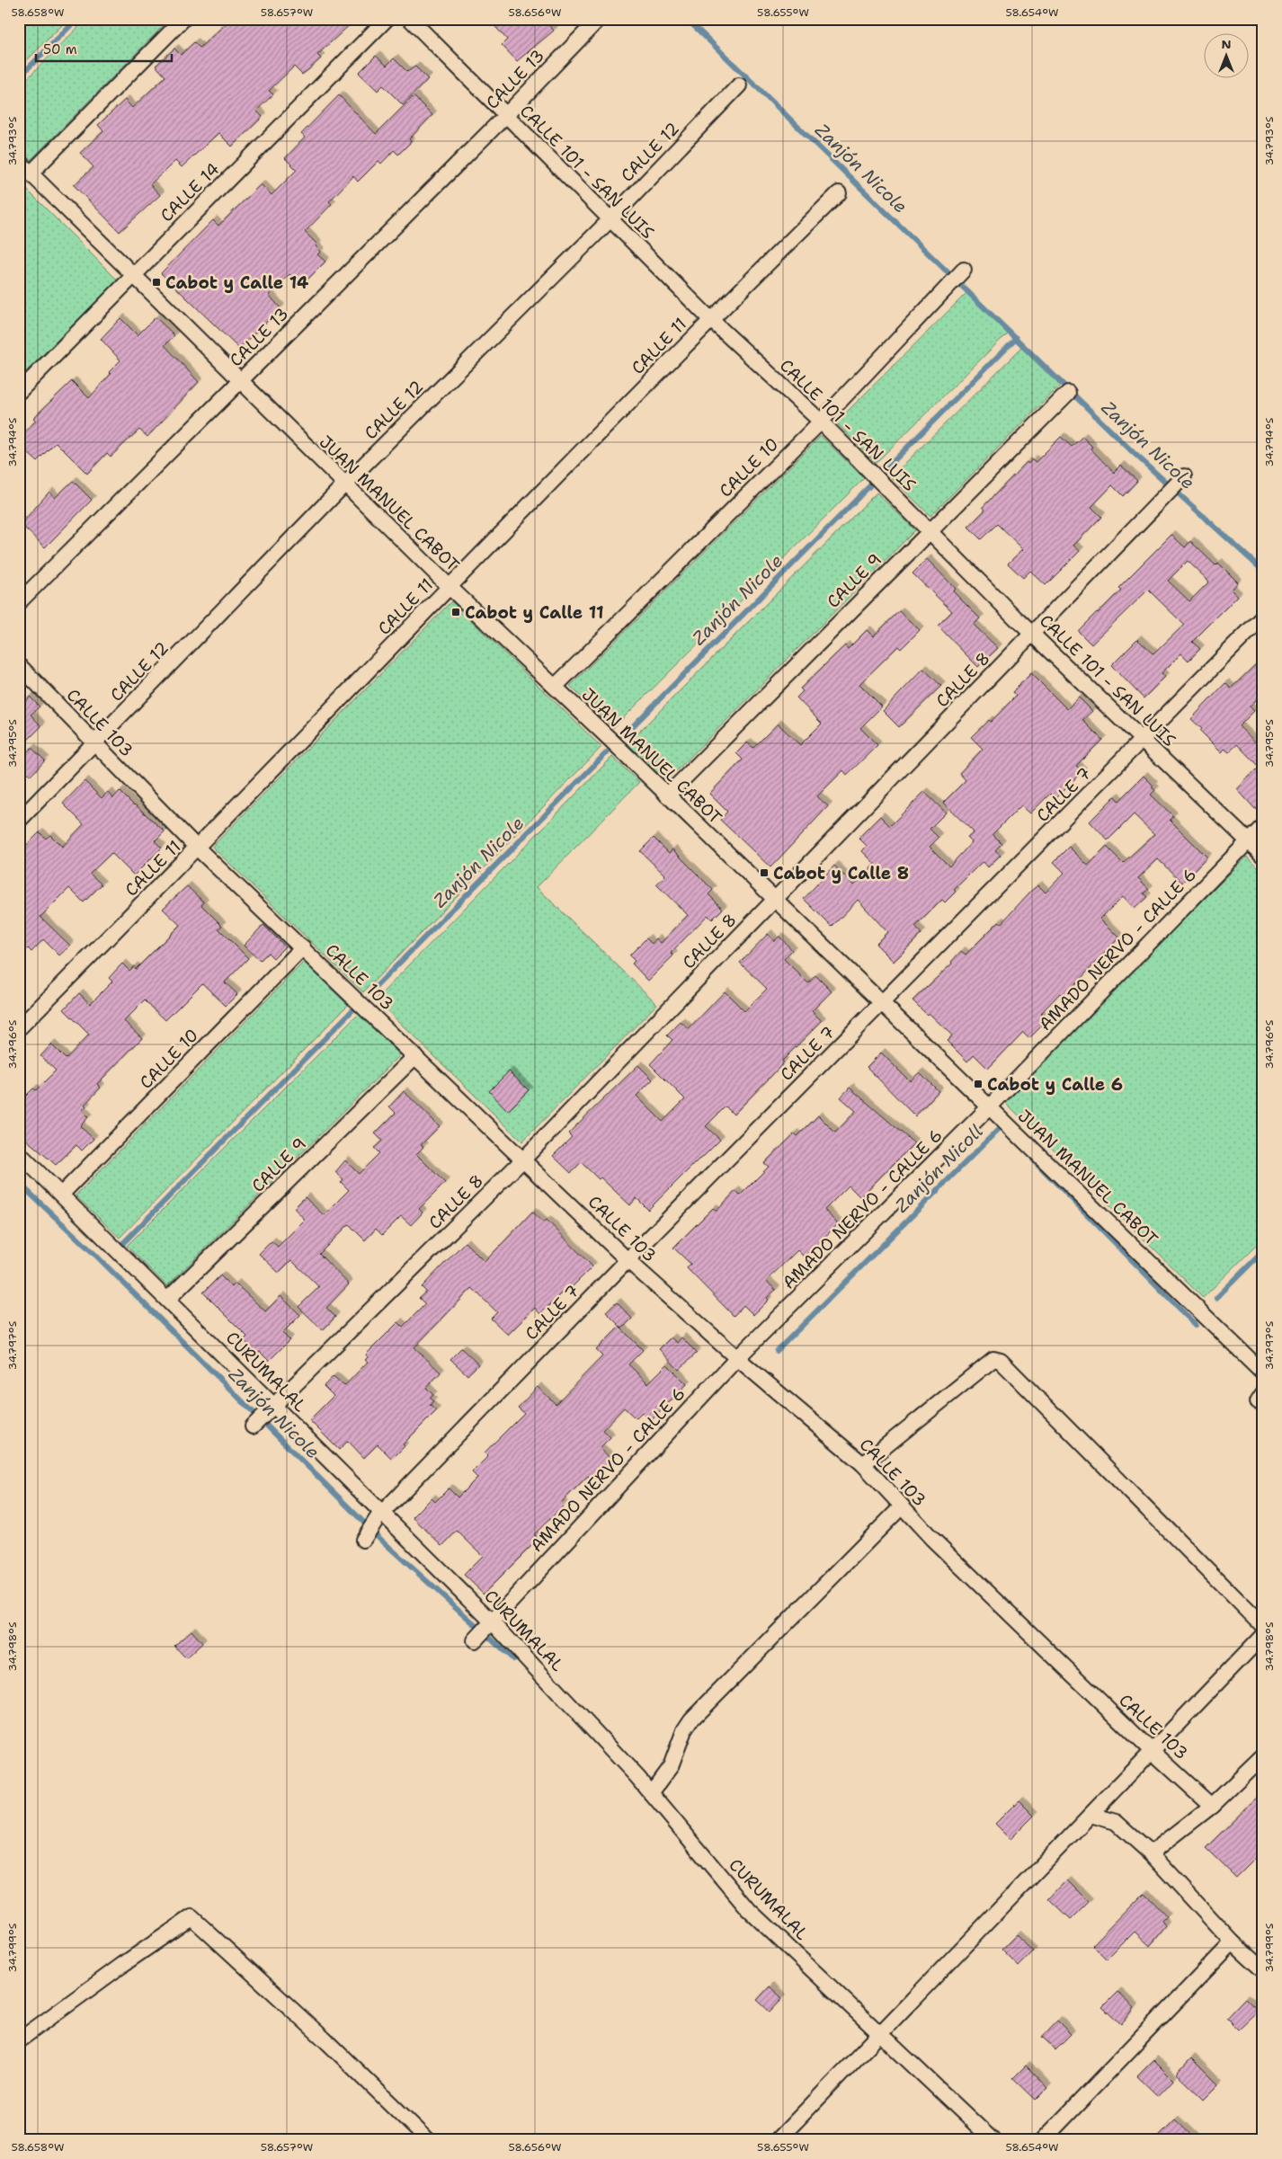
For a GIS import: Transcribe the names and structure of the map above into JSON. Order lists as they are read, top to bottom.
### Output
{
  "streets": {
    "street": [
      "CALLE 13",
      "CALLE 12",
      "CALLE 101 - SAN LUIS",
      "CALLE 14",
      "CALLE 11",
      "CALLE 10",
      "JUAN MANUEL CABOT",
      "CALLE 9",
      "CALLE 8",
      "CALLE 103",
      "CALLE 7",
      "AMADO NERVO - CALLE 6",
      "CURUMALAL"
    ]
  },
  "crossings": [
    ["CALLE 13", "CALLE 101 - SAN LUIS"],
    ["CALLE 13", "JUAN MANUEL CABOT"],
    ["CALLE 12", "CALLE 101 - SAN LUIS"],
    ["CALLE 12", "JUAN MANUEL CABOT"],
    ["CALLE 12", "CALLE 103"],
    ["CALLE 101 - SAN LUIS", "CALLE 11"],
    ["CALLE 101 - SAN LUIS", "CALLE 10"],
    ["CALLE 101 - SAN LUIS", "CALLE 9"],
    ["CALLE 101 - SAN LUIS", "CALLE 8"],
    ["CALLE 101 - SAN LUIS", "CALLE 7"],
    ["CALLE 101 - SAN LUIS", "AMADO NERVO - CALLE 6"],
    ["CALLE 14", "JUAN MANUEL CABOT"],
    ["CALLE 11", "JUAN MANUEL CABOT"],
    ["CALLE 11", "CALLE 103"],
    ["CALLE 10", "JUAN MANUEL CABOT"],
    ["CALLE 10", "CALLE 103"],
    ["CALLE 10", "CURUMALAL"],
    ["JUAN MANUEL CABOT", "CALLE 9"],
    ["JUAN MANUEL CABOT", "CALLE 8"],
    ["JUAN MANUEL CABOT", "CALLE 7"],
    ["JUAN MANUEL CABOT", "AMADO NERVO - CALLE 6"],
    ["CALLE 9", "CALLE 103"],
    ["CALLE 9", "CURUMALAL"],
    ["CALLE 8", "CALLE 103"],
    ["CALLE 8", "CURUMALAL"],
    ["CALLE 103", "CALLE 7"],
    ["CALLE 103", "AMADO NERVO - CALLE 6"],
    ["CALLE 7", "CURUMALAL"],
    ["AMADO NERVO - CALLE 6", "CURUMALAL"]
  ],
  "water": ["Zanjón Nicole", "Zanjón Nicoll"],
  "places": {
    "transit": [
      "Cabot y Calle 14",
      "Cabot y Calle 11",
      "Cabot y Calle 8",
      "Cabot y Calle 6"
    ]
  },
  "scale_bar": "50 m",
  "north": "top",
  "coordinates": [
    "58.658°W",
    "58.657°W",
    "58.656°W",
    "58.655°W",
    "58.654°W",
    "34.793°S",
    "34.794°S",
    "34.795°S",
    "34.796°S",
    "34.797°S",
    "34.798°S",
    "34.799°S"
  ]
}
